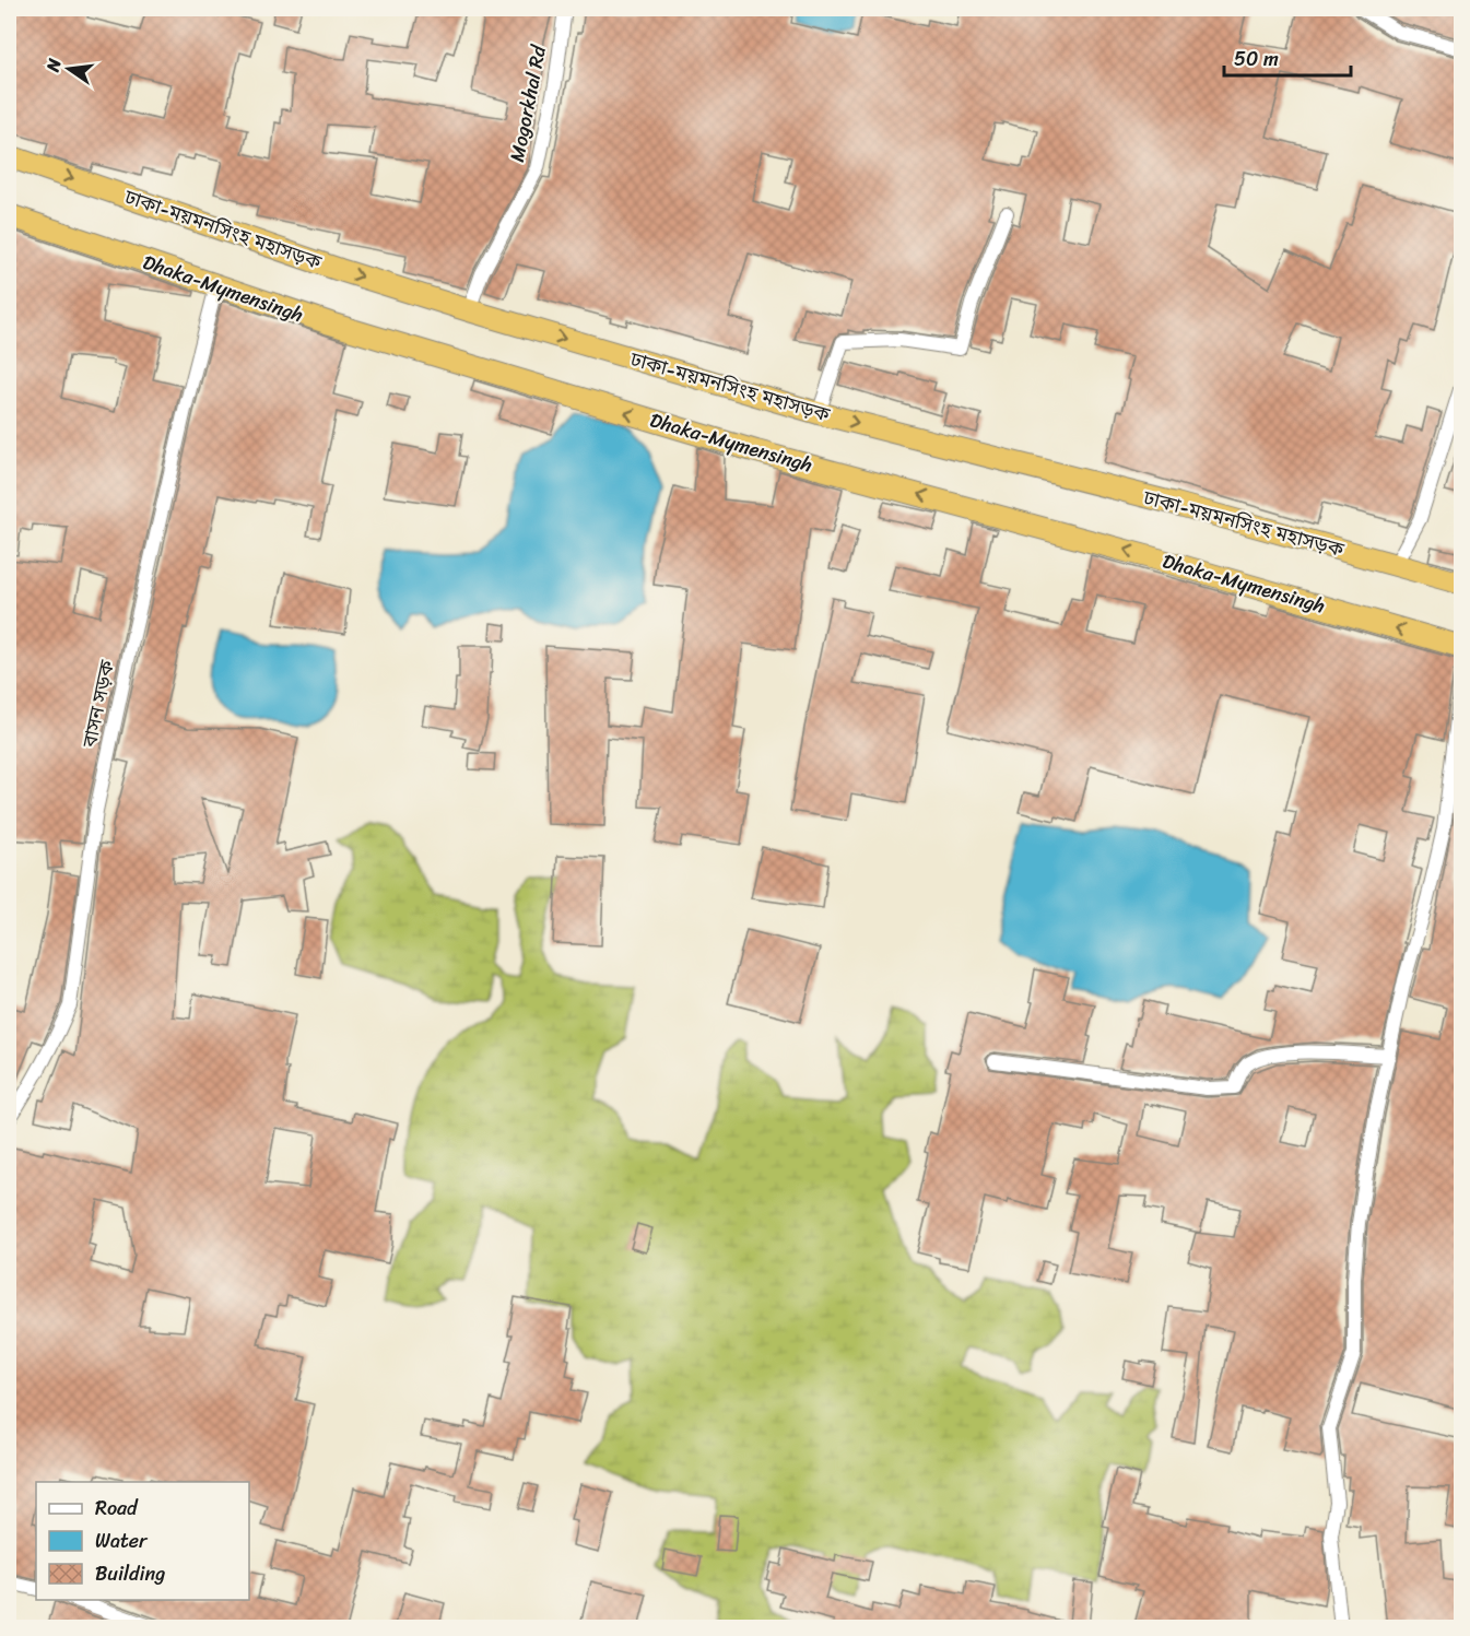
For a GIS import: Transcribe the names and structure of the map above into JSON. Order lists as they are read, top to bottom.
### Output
{
  "streets": {
    "highway": ["ঢাকা-ময়মনসিংহ মহাসড়ক", "Dhaka-Mymensingh"],
    "street": ["Mogorkhal Rd", "বাসন সড়ক"]
  },
  "crossings": [
    ["Mogorkhal Rd", "ঢাকা-ময়মনসিংহ মহাসড়ক"],
    ["Dhaka-Mymensingh", "বাসন সড়ক"]
  ],
  "one_way": ["ঢাকা-ময়মনসিংহ মহাসড়ক", "Dhaka-Mymensingh"],
  "legend": ["Road", "Water", "Building"],
  "scale_bar": "50 m",
  "north": "left"
}
